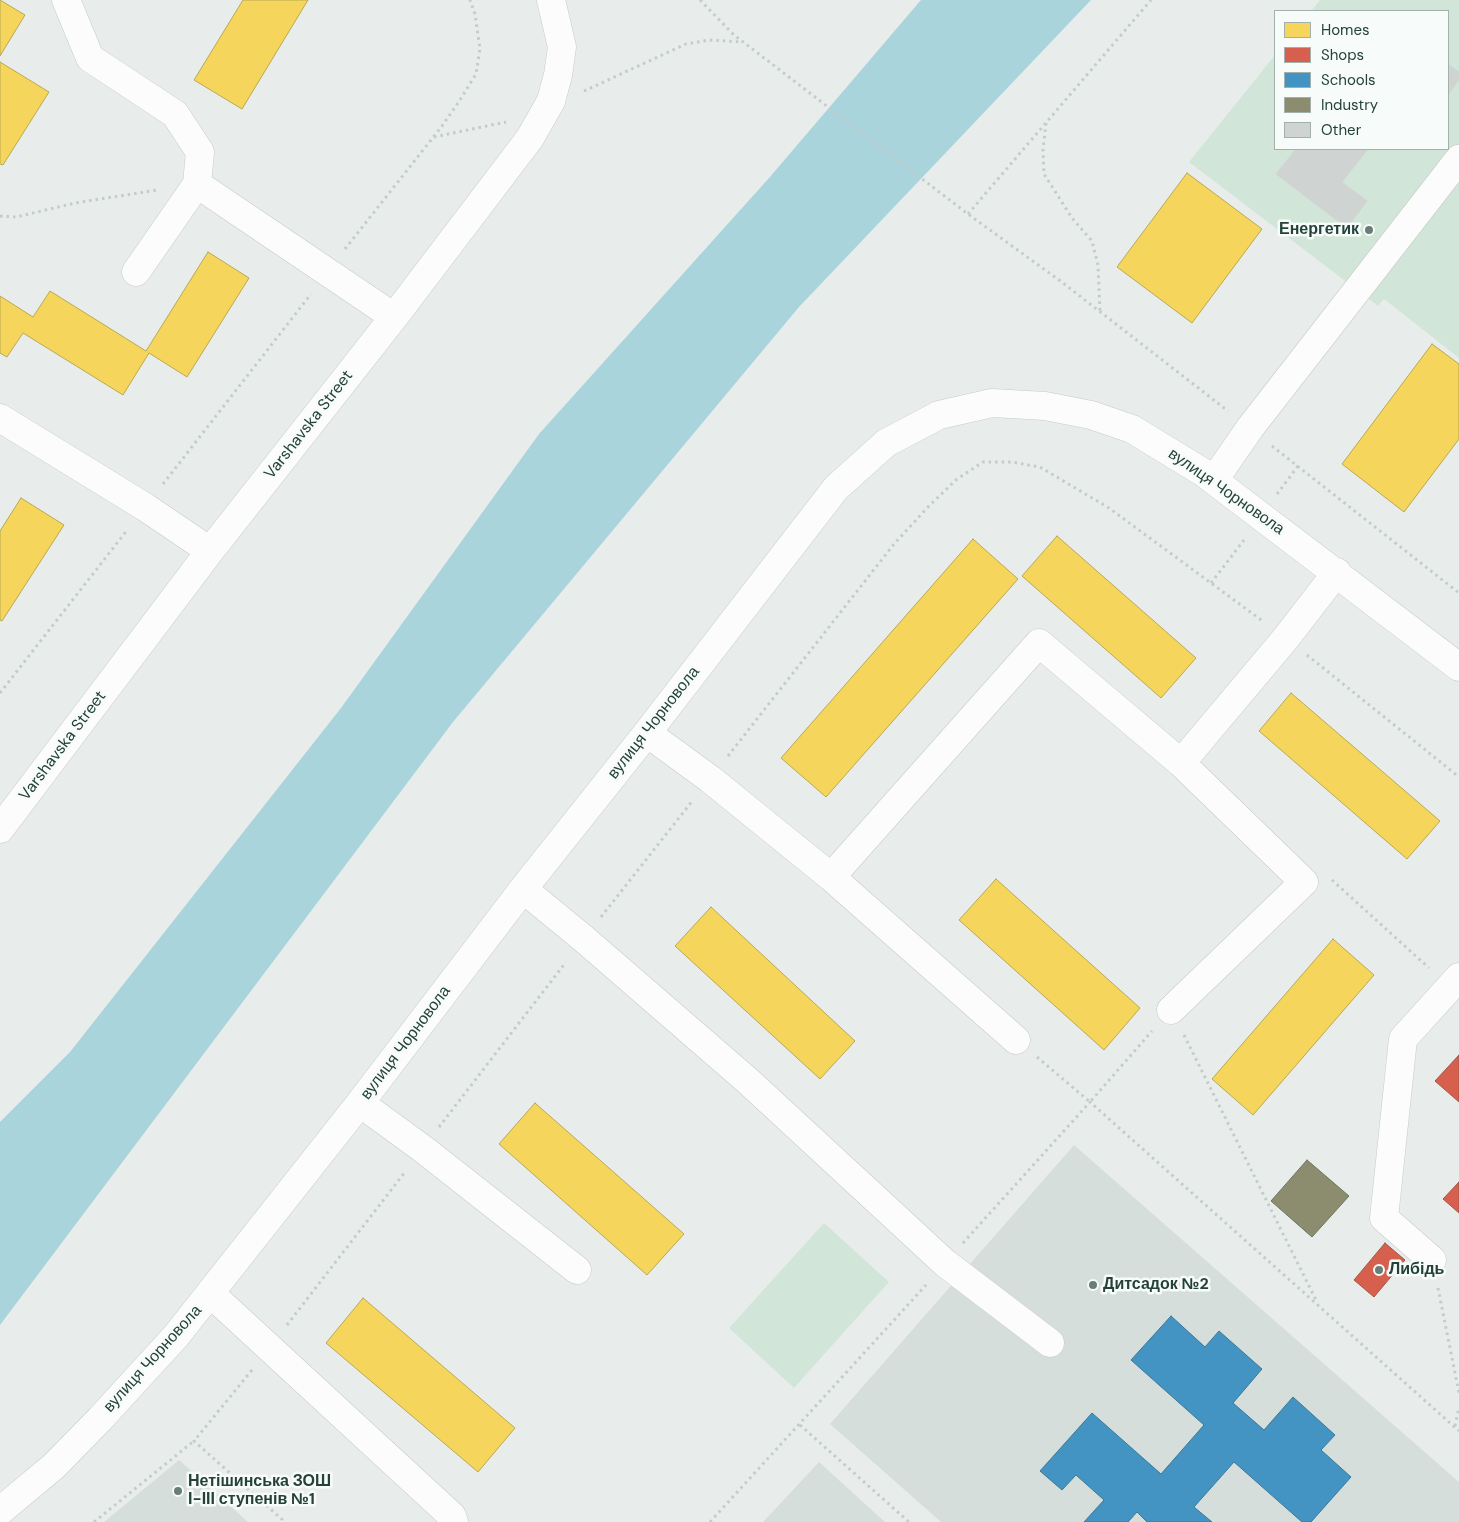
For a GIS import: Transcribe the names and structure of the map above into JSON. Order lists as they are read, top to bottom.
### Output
{
  "streets": {
    "street": ["Varshavska Street", "вулиця Чорновола"]
  },
  "places": [
    "Енергетик",
    "Либідь",
    "Дитсадок №2",
    "Нетішинська ЗОШ І-ІІІ ступенів №1"
  ],
  "legend": [
    "Homes",
    "Shops",
    "Schools",
    "Industry",
    "Other"
  ]
}
